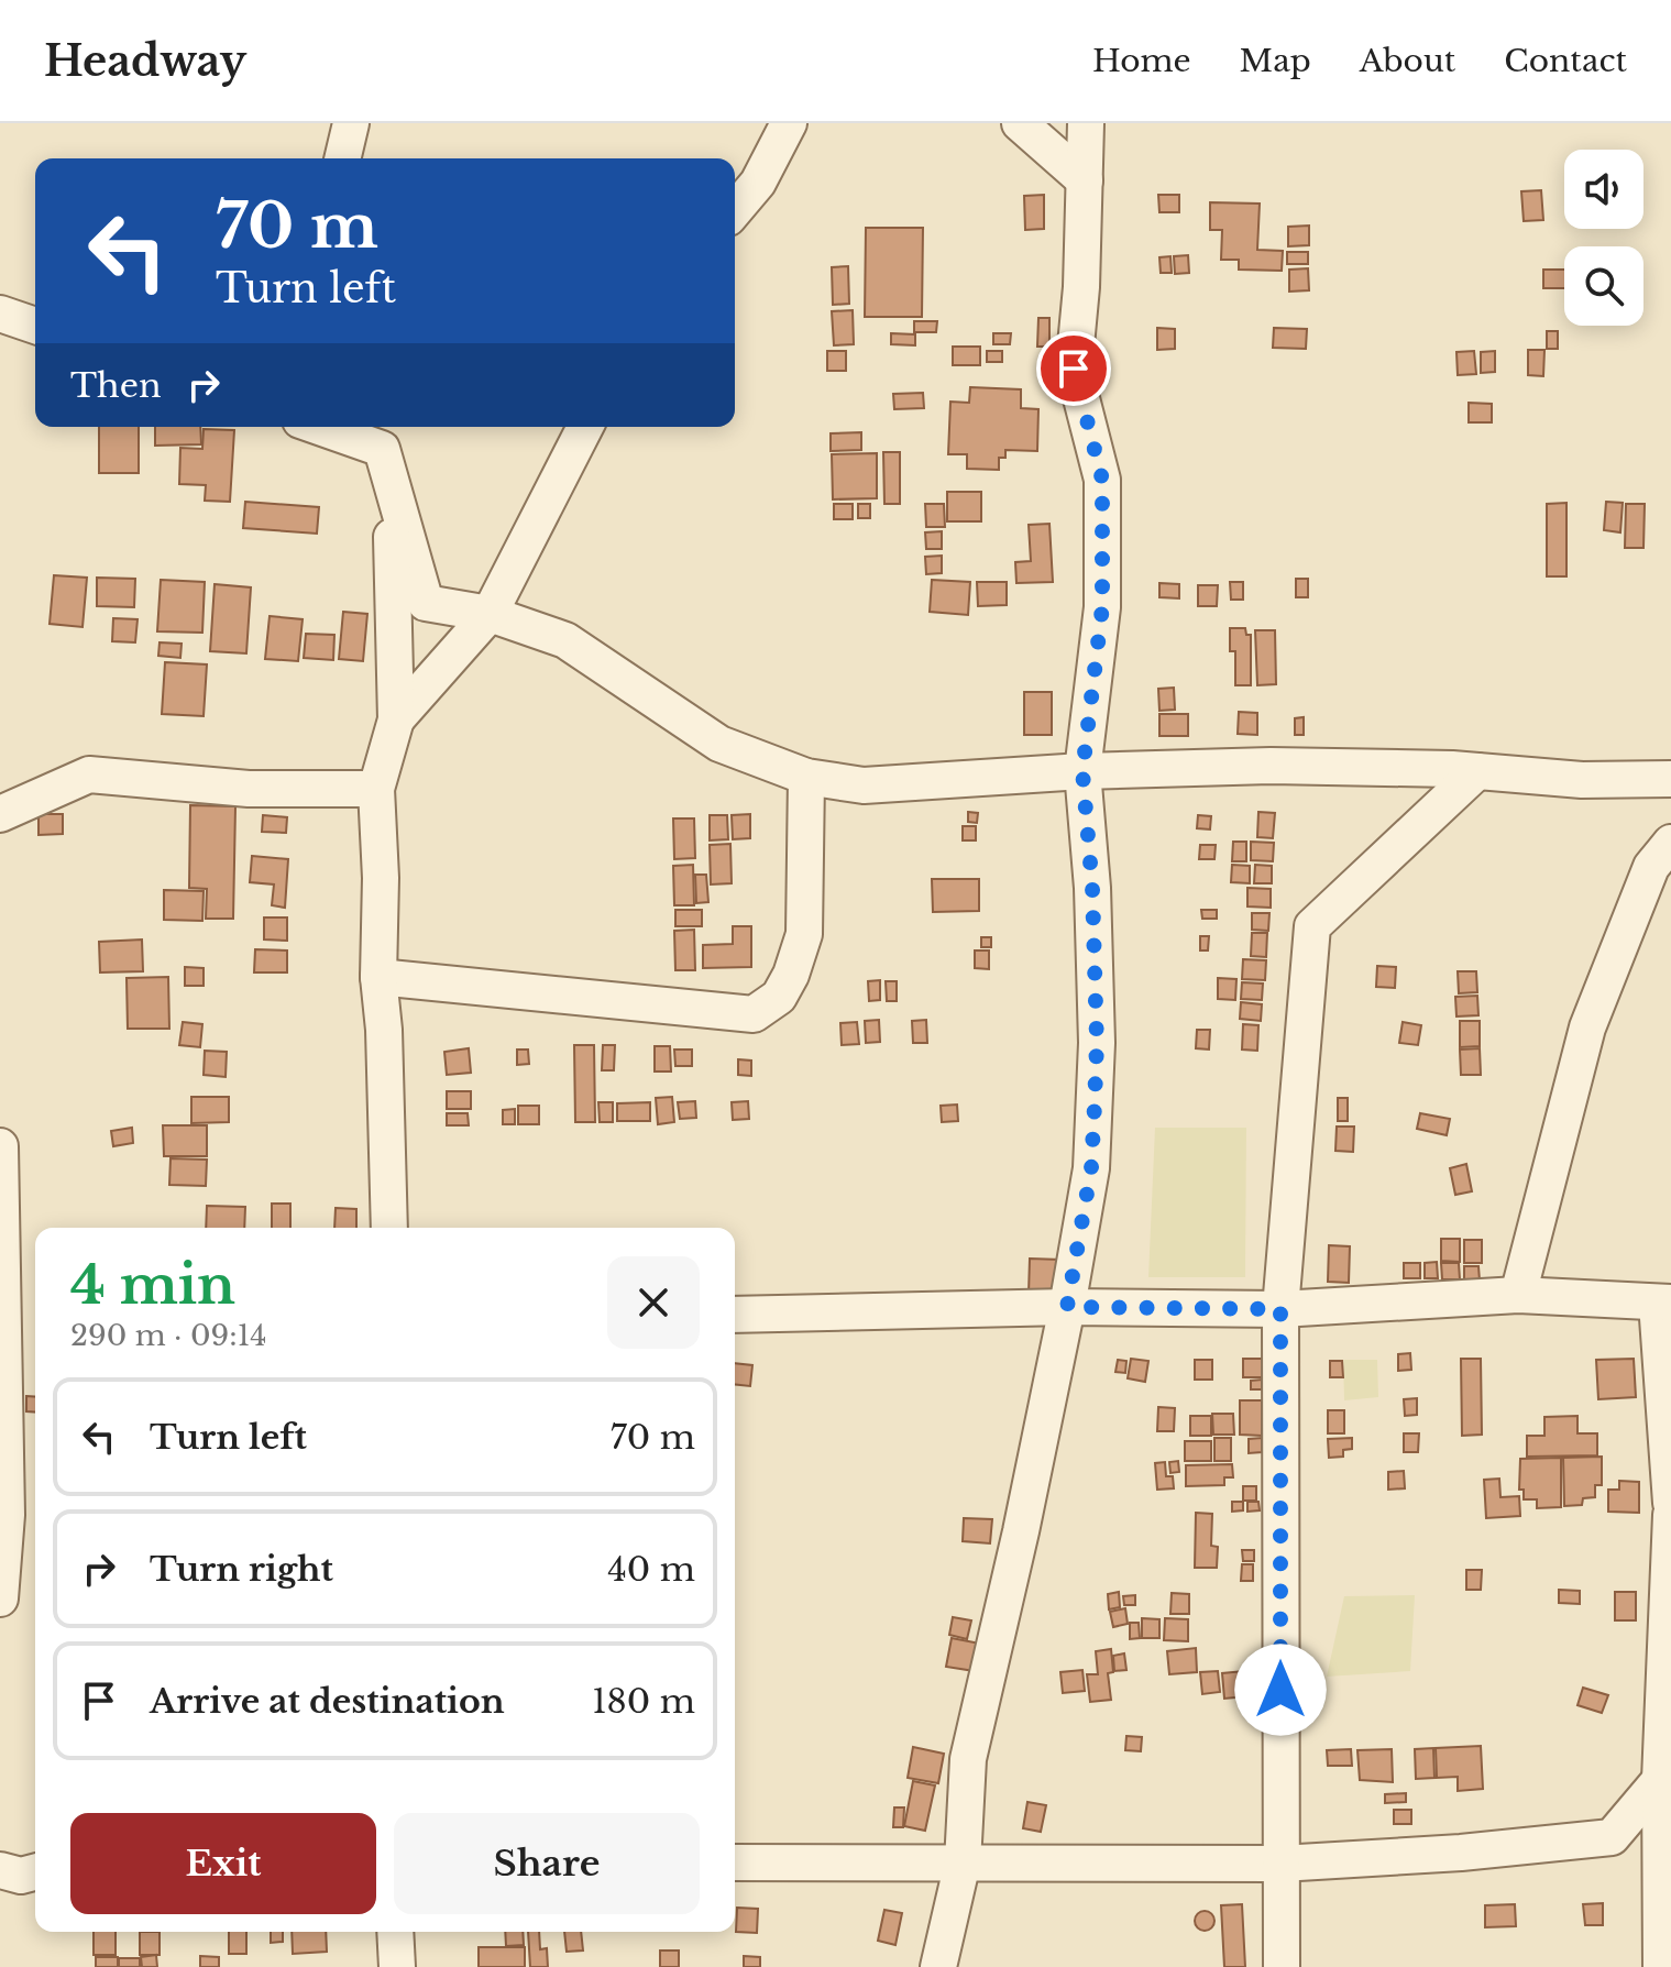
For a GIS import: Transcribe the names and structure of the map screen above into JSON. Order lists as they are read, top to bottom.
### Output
{
  "page": {
    "header": "Headway",
    "nav": [
      "Home",
      "Map",
      "About",
      "Contact"
    ],
    "turn": ["70 m", "Turn left"],
    "then": "Then",
    "heading": ["4 min", "290 m · 09:14"],
    "list": [
      {
        "name": "Turn left",
        "value": "70 m"
      },
      {
        "name": "Turn right",
        "value": "40 m"
      },
      {
        "name": "Arrive at destination",
        "value": "180 m"
      }
    ],
    "buttons": ["Exit", "Share"]
  }
}
